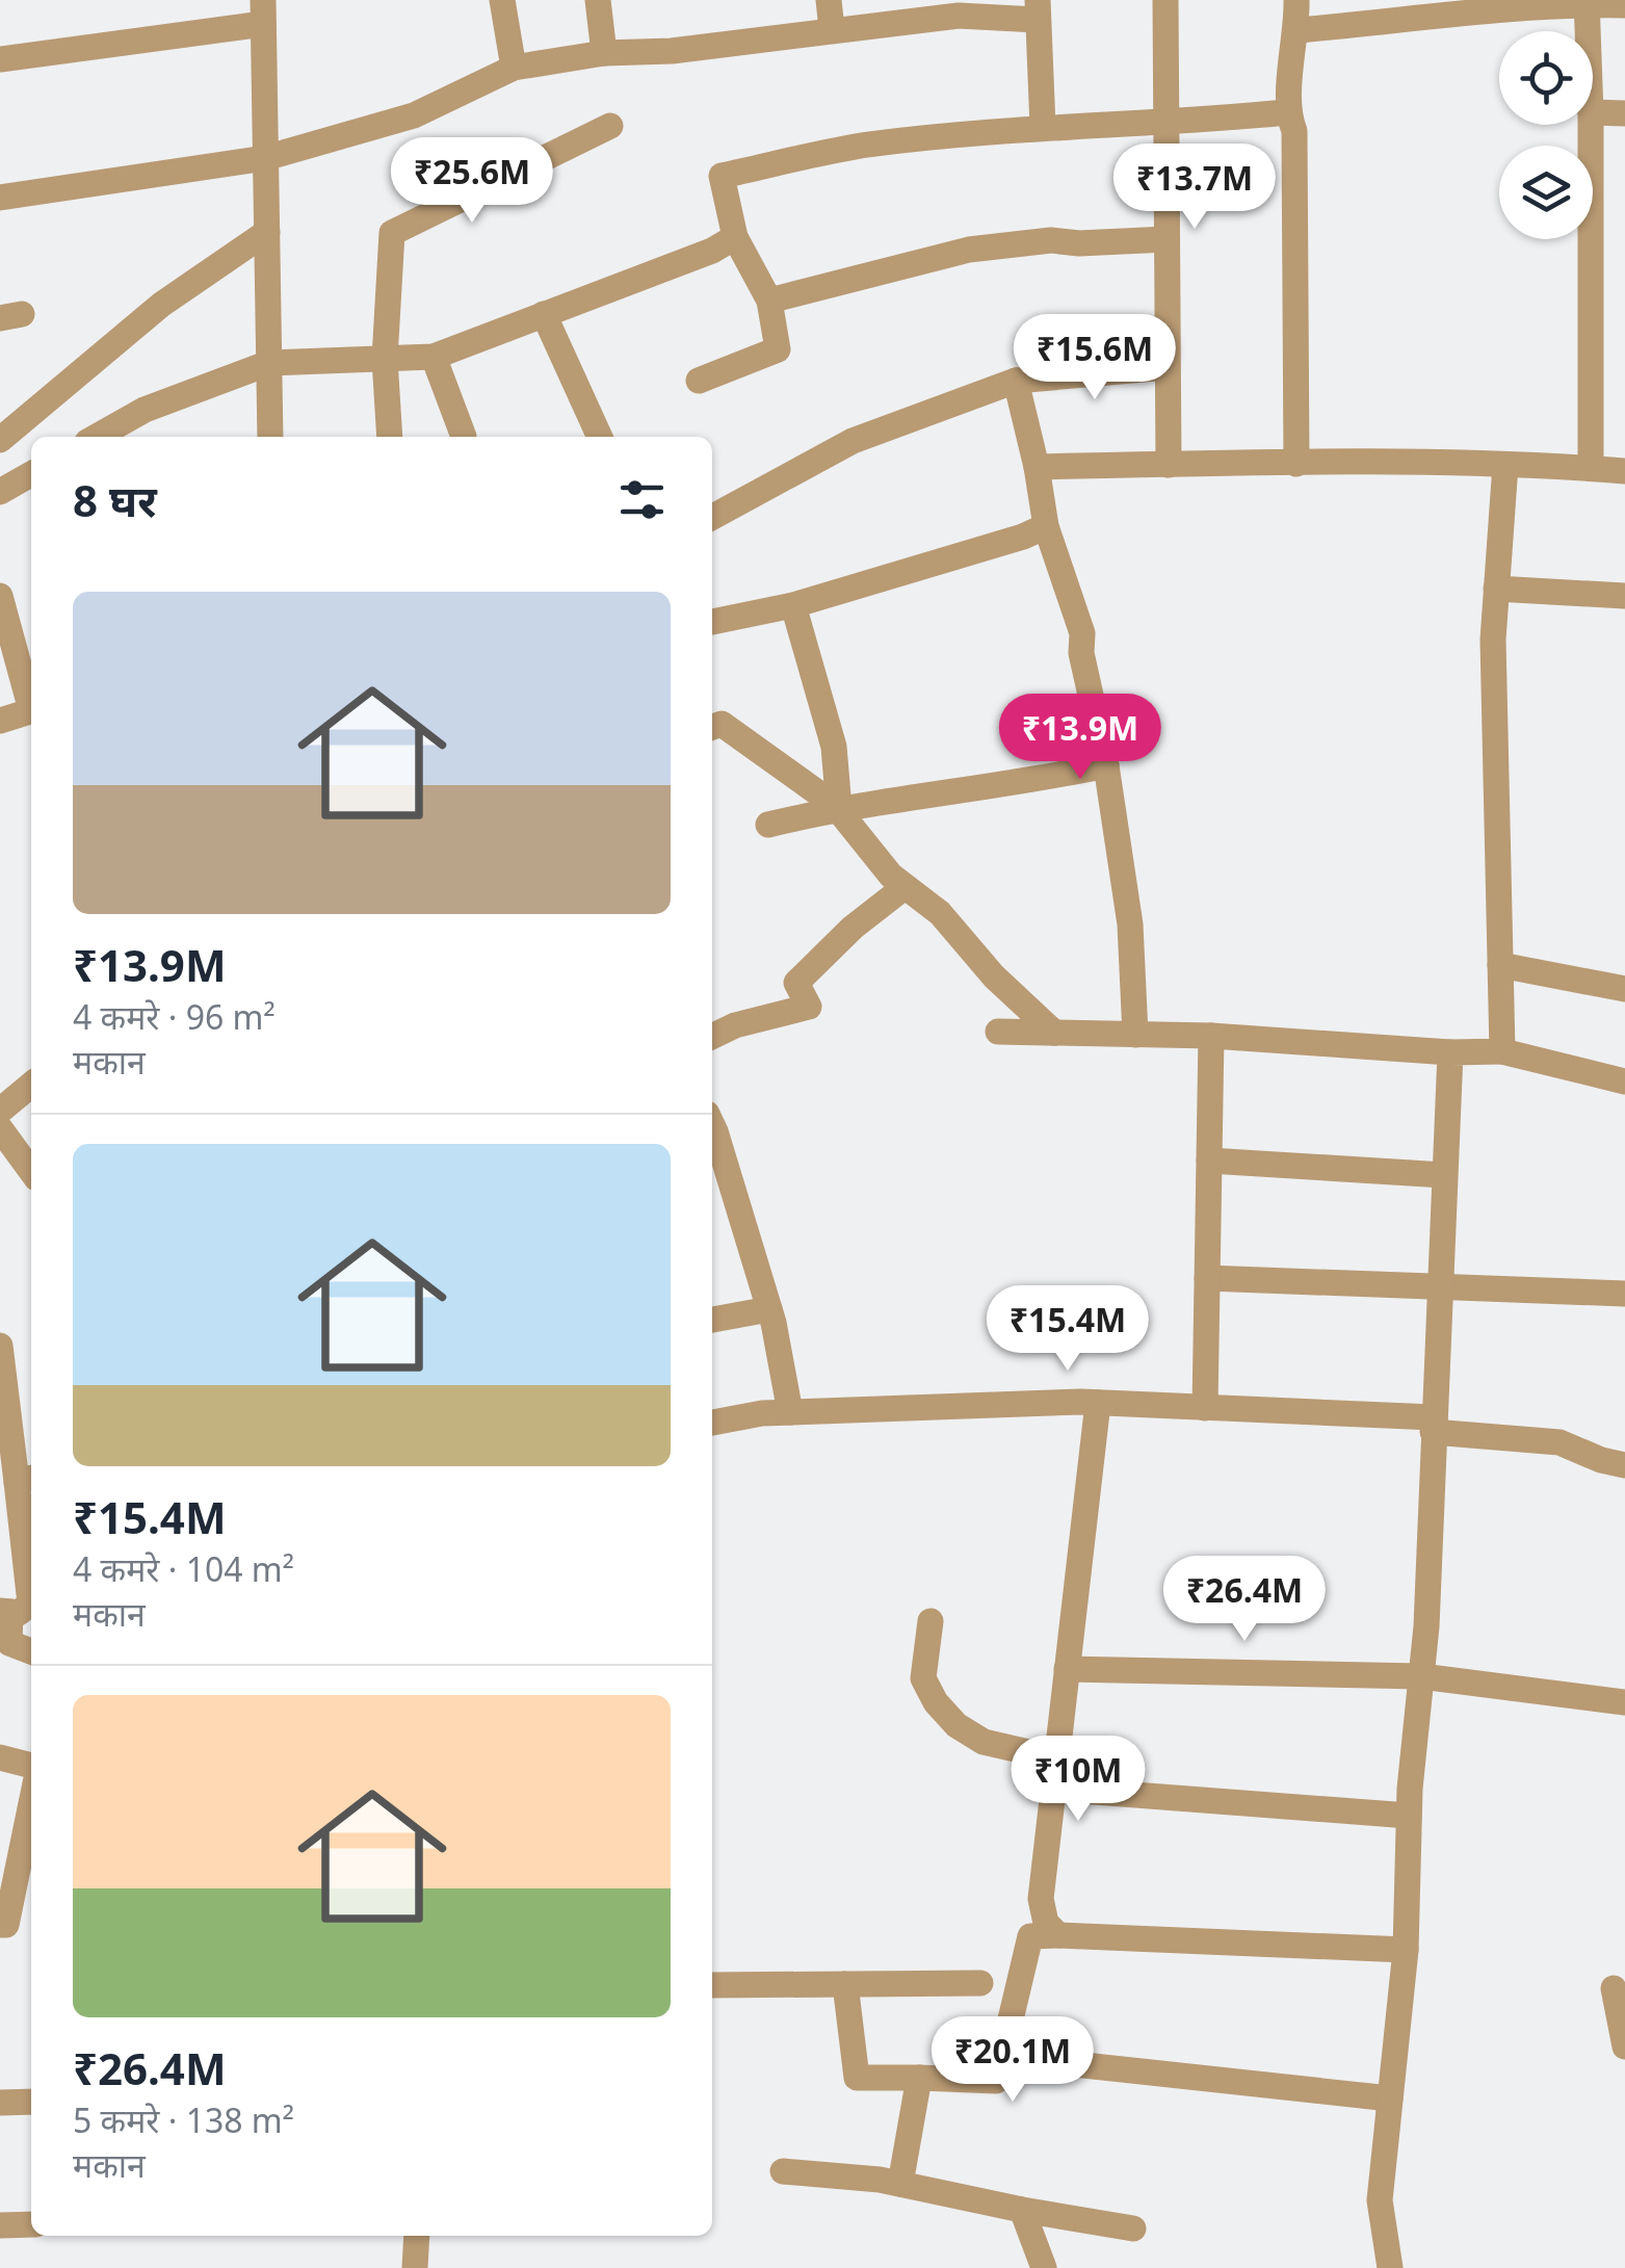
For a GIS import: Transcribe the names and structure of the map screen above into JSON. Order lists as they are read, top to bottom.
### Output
{
  "page": {
    "price": [
      "₹25.6M",
      "₹13.7M",
      "₹15.6M",
      "₹13.9M",
      "₹15.4M",
      "₹26.4M",
      "₹10M",
      "₹20.1M"
    ],
    "heading": "8 घर",
    "list": [
      {
        "name": "₹13.9M",
        "note": "4 कमरे · 96 m² · मकान"
      },
      {
        "name": "₹15.4M",
        "note": "4 कमरे · 104 m² · मकान"
      },
      {
        "name": "₹26.4M",
        "note": "5 कमरे · 138 m² · मकान"
      }
    ]
  }
}
